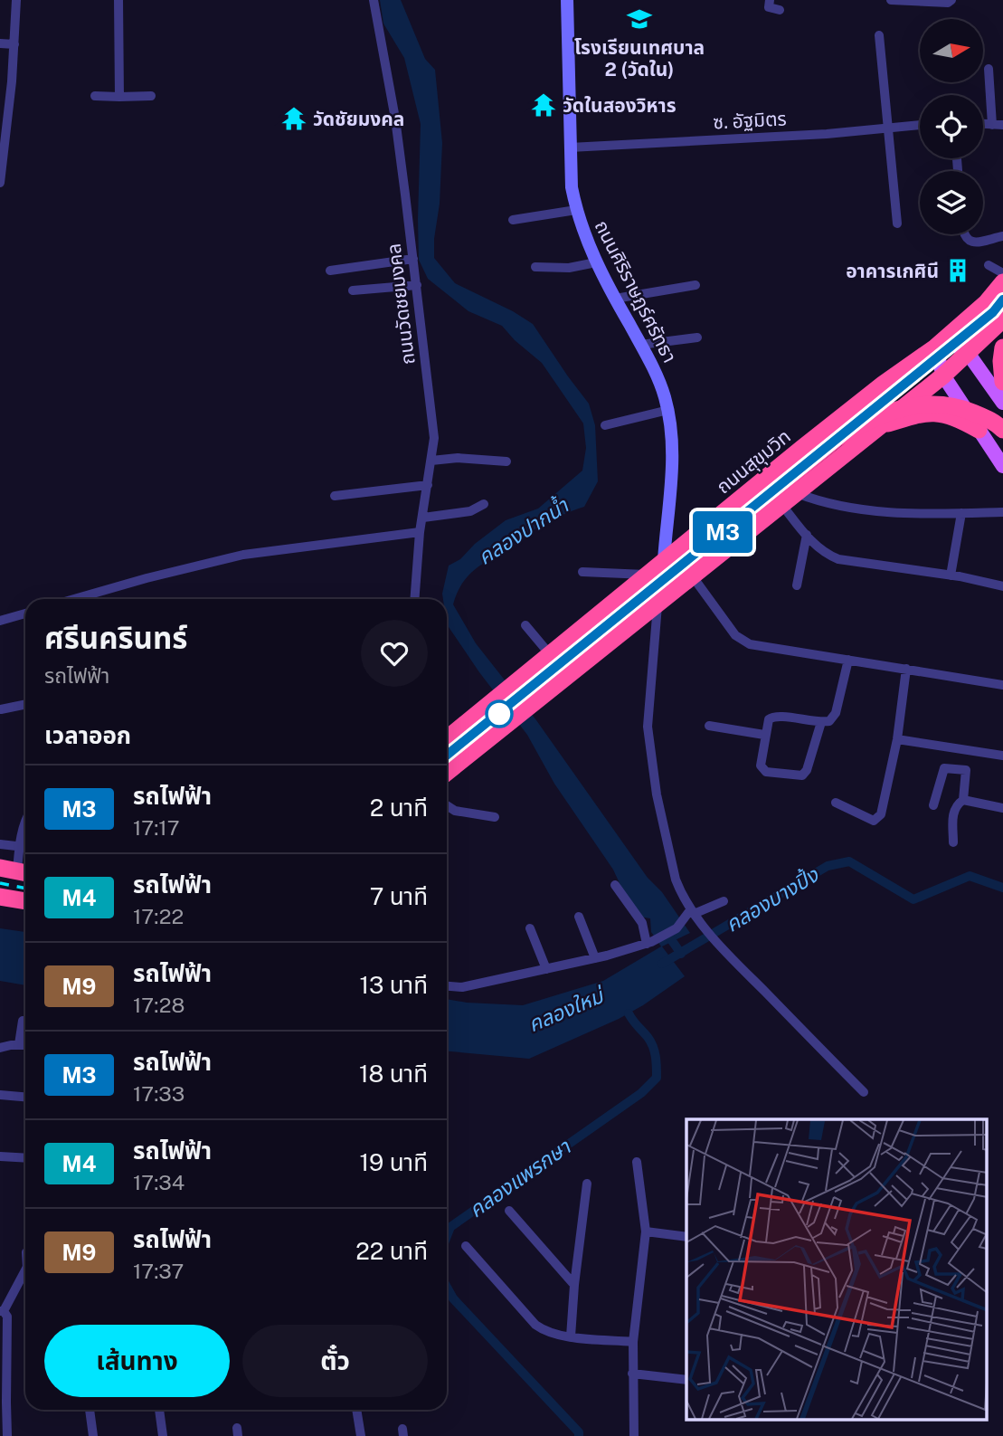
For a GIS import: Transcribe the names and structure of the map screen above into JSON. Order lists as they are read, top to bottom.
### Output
{
  "streets": {
    "highway": ["ถนนสุขุมวิท"],
    "street": ["ซ. อัฐมิตร", "ถนนศิริราษฎร์ศรัทธา", "ถนนวัดชยมงคล"]
  },
  "crossings": [
    ["ซ. อัฐมิตร", "ถนนศิริราษฎร์ศรัทธา"],
    ["ถนนศิริราษฎร์ศรัทธา", "ถนนสุขุมวิท"]
  ],
  "water": [
    "คลองปากน้ำ",
    "คลองบางปิ้ง",
    "คลองใหม่",
    "คลองแพรกษา"
  ],
  "places": {
    "school or university": ["โรงเรียนเทศบาล 2 (วัดใน)"],
    "temple": ["วัดในสองวิหาร", "วัดชัยมงคล"],
    "building": ["อาคารเกศินี"]
  },
  "lines": ["metro line M3"],
  "north": "right",
  "page": {
    "on_map": "M3",
    "heading": [
      ["ศรีนครินทร์", "รถไฟฟ้า"],
      "เวลาออก"
    ],
    "list": [
      {
        "mark": "M3",
        "name": "รถไฟฟ้า",
        "note": "17:17",
        "value": "2 นาที"
      },
      {
        "mark": "M4",
        "name": "รถไฟฟ้า",
        "note": "17:22",
        "value": "7 นาที"
      },
      {
        "mark": "M9",
        "name": "รถไฟฟ้า",
        "note": "17:28",
        "value": "13 นาที"
      },
      {
        "mark": "M3",
        "name": "รถไฟฟ้า",
        "note": "17:33",
        "value": "18 นาที"
      },
      {
        "mark": "M4",
        "name": "รถไฟฟ้า",
        "note": "17:34",
        "value": "19 นาที"
      },
      {
        "mark": "M9",
        "name": "รถไฟฟ้า",
        "note": "17:37",
        "value": "22 นาที"
      }
    ],
    "buttons": ["เส้นทาง", "ตั๋ว"]
  }
}
